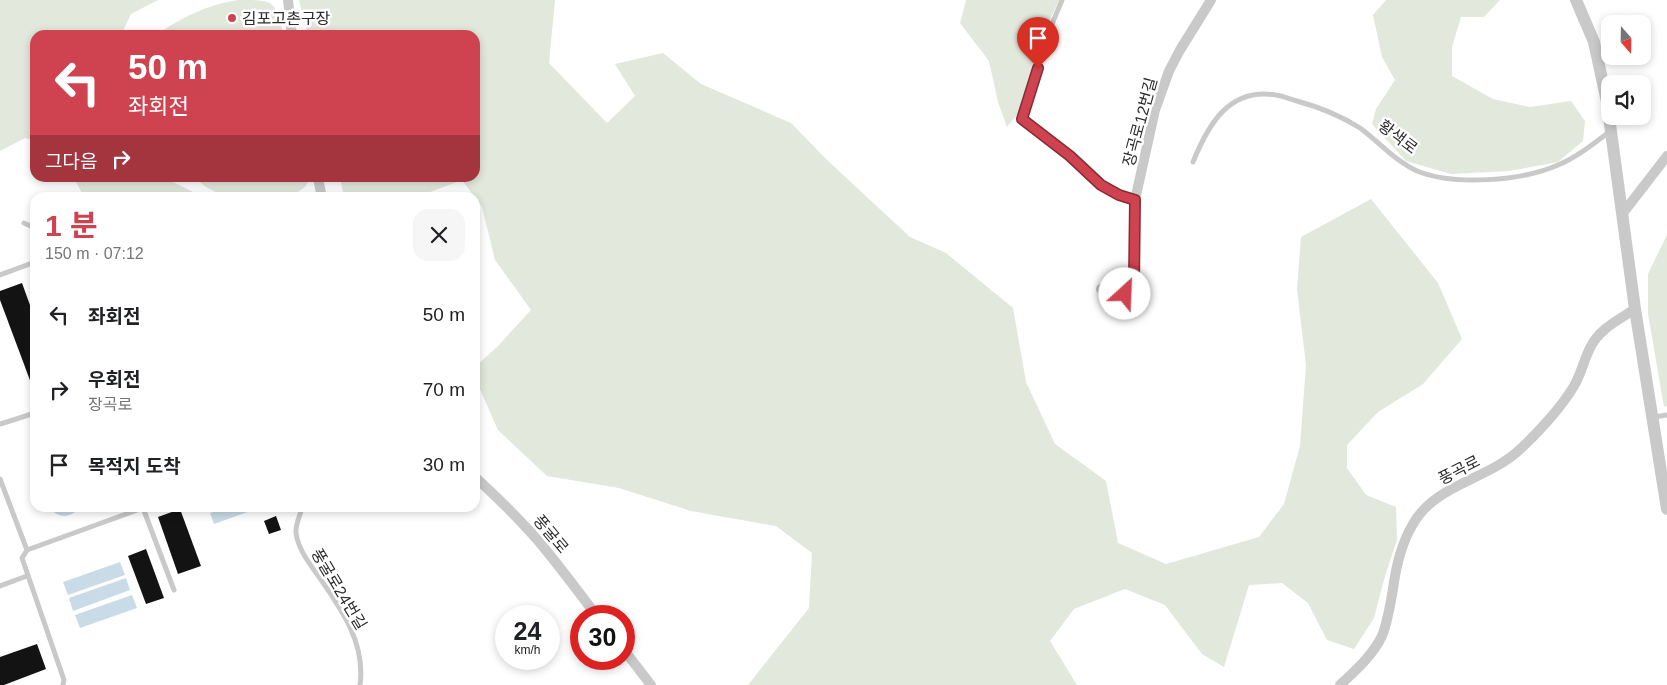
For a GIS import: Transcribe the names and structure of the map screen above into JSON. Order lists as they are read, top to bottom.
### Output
{
  "streets": {
    "street": ["장곡로12번길", "풍곡로", "풍굴로"],
    "lane": ["황색로", "풍굴로24번길"]
  },
  "places": ["김포고촌구장"],
  "north": "bottom",
  "page": {
    "turn": ["50 m", "좌회전"],
    "then": "그다음",
    "heading": ["1 분", "150 m · 07:12"],
    "list": [
      {
        "name": "좌회전",
        "value": "50 m"
      },
      {
        "name": "우회전",
        "note": "장곡로",
        "value": "70 m"
      },
      {
        "name": "목적지 도착",
        "value": "30 m"
      }
    ],
    "speed": "24 km/h",
    "limit": "30"
  }
}
